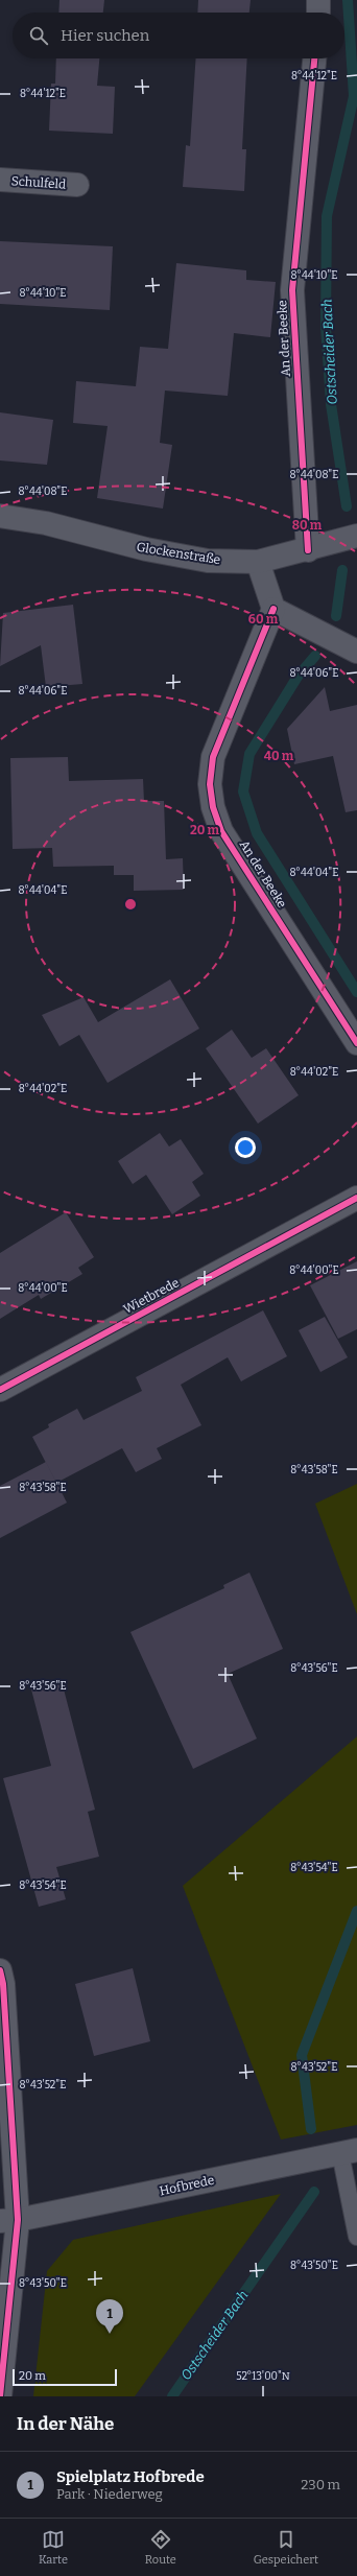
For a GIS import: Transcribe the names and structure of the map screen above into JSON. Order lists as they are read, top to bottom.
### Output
{
  "streets": {
    "street": [
      "Schulfeld",
      "An der Beeke",
      "Glockenstraße",
      "Wietbrede",
      "Hofbrede"
    ]
  },
  "crossings": [
    ["An der Beeke", "Glockenstraße"]
  ],
  "water": ["Ostscheider Bach"],
  "scale_bar": "20 m",
  "page": {
    "search": "Hier suchen",
    "pins": "1",
    "scale": "20 m",
    "heading": "In der Nähe",
    "list": [
      {
        "mark": "1",
        "name": "Spielplatz Hofbrede",
        "note": "Park · Niederweg",
        "value": "230 m"
      }
    ],
    "nav": ["Karte", "Route", "Gespeichert"]
  },
  "coordinates": [
    "8°44'12\"E",
    "8°44'10\"E",
    "8°44'08\"E",
    "8°44'06\"E",
    "8°44'04\"E",
    "8°44'02\"E",
    "8°44'00\"E",
    "8°43'58\"E",
    "8°43'56\"E",
    "8°43'54\"E",
    "8°43'52\"E",
    "8°43'50\"E",
    "52°13'00\"N"
  ],
  "rings": [
    "80 m",
    "60 m",
    "40 m",
    "20 m"
  ]
}
